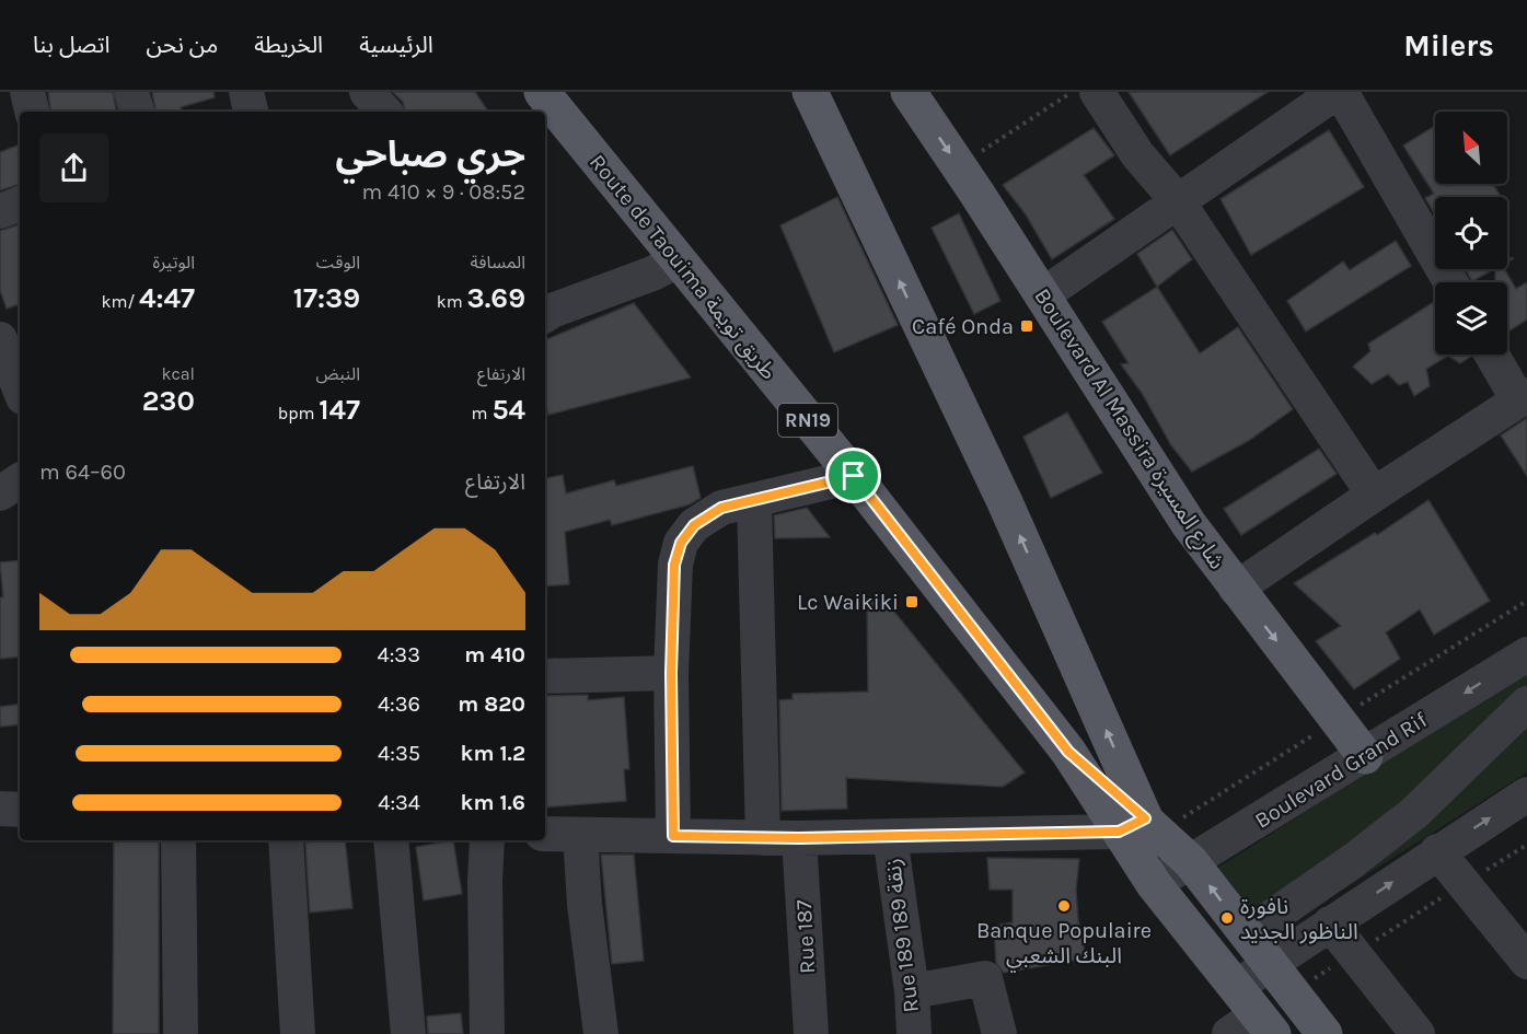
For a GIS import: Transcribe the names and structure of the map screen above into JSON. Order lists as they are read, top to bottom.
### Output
{
  "streets": {
    "main road": ["Route de Taouima طريق تويمة", "RN19", "Boulevard Al Massira شارع المسيرة"],
    "street": ["Boulevard Grand Rif", "Rue 189 زنقة 189", "Rue 187"]
  },
  "crossings": [
    ["Route de Taouima طريق تويمة", "RN19"],
    ["Route de Taouima طريق تويمة", "Boulevard Grand Rif"],
    ["RN19", "Boulevard Grand Rif"],
    ["Boulevard Al Massira شارع المسيرة", "Boulevard Grand Rif"]
  ],
  "places": {
    "transit": ["Café Onda", "Lc Waikiki"],
    "other": ["Banque Populaire البنك الشعبي", "نافورة الناظور الجديد"]
  },
  "north": "top left",
  "page": {
    "header": "Milers",
    "nav": [
      "الرئيسية",
      "الخريطة",
      "من نحن",
      "اتصل بنا"
    ],
    "heading": ["جري صباحي", "08:52 · 9 × 410 m"],
    "stats": [
      ["المسافة", "3.69 km"],
      ["الوقت", "17:39"],
      ["الوتيرة", "4:47 /km"],
      ["الارتفاع", "54 m"],
      ["النبض", "147 bpm"],
      ["kcal", "230"]
    ],
    "chart": ["الارتفاع", "60–64 m"],
    "list": [
      {
        "name": "410 m",
        "note": "4:33"
      },
      {
        "name": "820 m",
        "note": "4:36"
      },
      {
        "name": "1.2 km",
        "note": "4:35"
      },
      {
        "name": "1.6 km",
        "note": "4:34"
      }
    ]
  }
}
